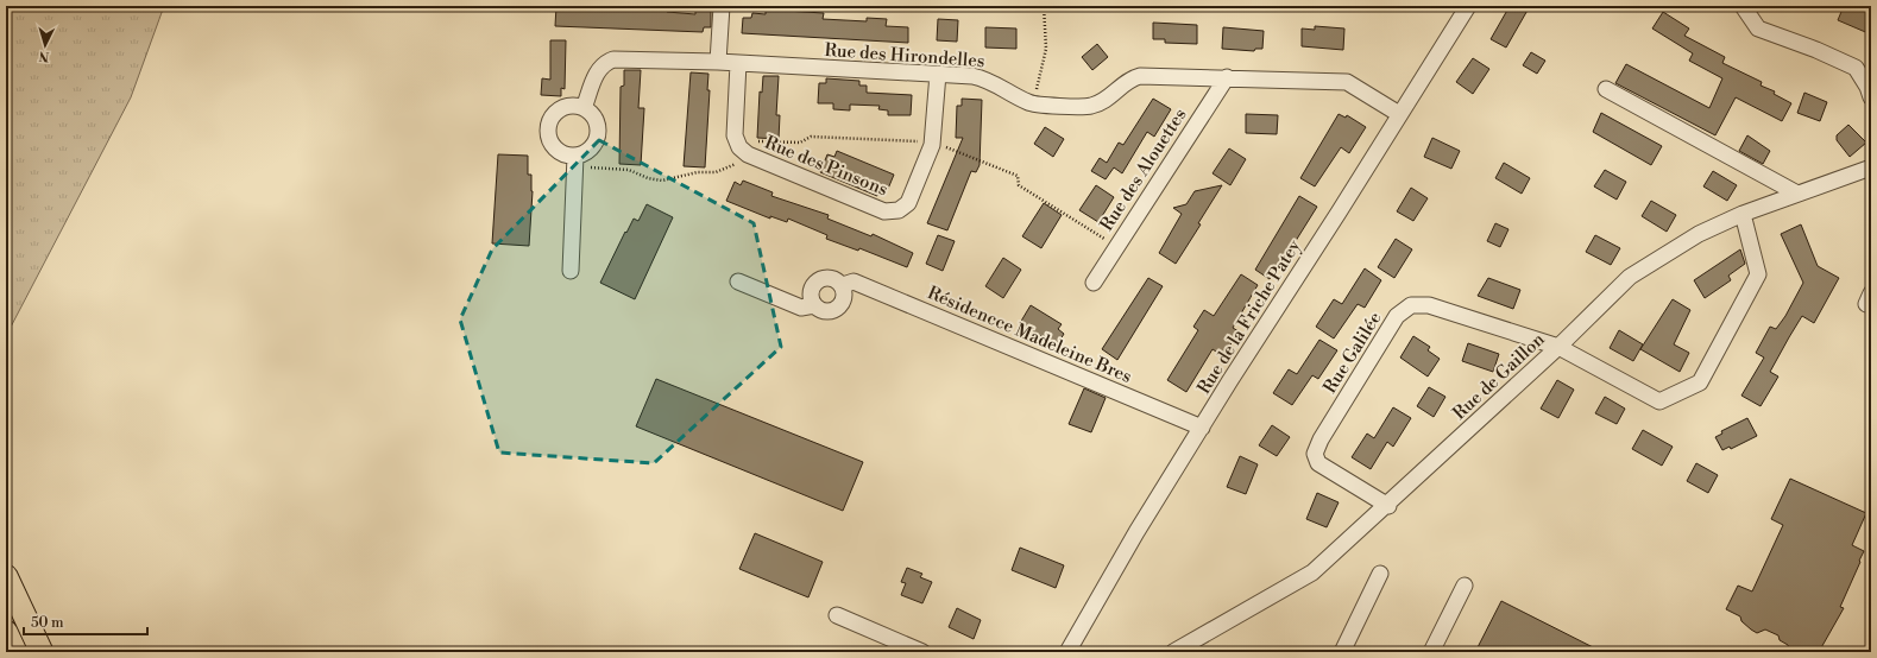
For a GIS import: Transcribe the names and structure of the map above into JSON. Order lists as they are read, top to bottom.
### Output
{
  "streets": {
    "street": [
      "Rue des Hirondelles",
      "Rue des Pinsons",
      "Rue des Alouettes",
      "Rue de la Friche Patey",
      "Résidencce Madeleine Bres",
      "Rue Galilée",
      "Rue de Gaillon"
    ]
  },
  "crossings": [
    ["Rue des Hirondelles", "Rue des Pinsons"],
    ["Rue des Hirondelles", "Rue des Alouettes"],
    ["Rue des Hirondelles", "Rue de la Friche Patey"],
    ["Rue de la Friche Patey", "Résidencce Madeleine Bres"],
    ["Rue Galilée", "Rue de Gaillon"]
  ],
  "scale_bar": "50 m",
  "north": "bottom"
}
